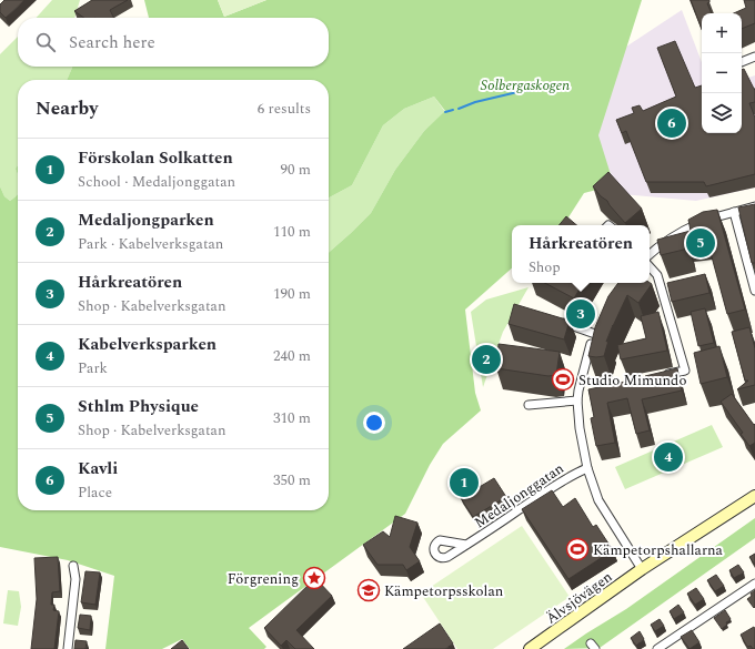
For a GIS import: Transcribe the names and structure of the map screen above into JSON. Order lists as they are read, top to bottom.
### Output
{
  "streets": {
    "main road": ["Älvsjövägen"],
    "street": ["Medaljonggatan"]
  },
  "parks": ["Solbergaskogen"],
  "places": {
    "sports": ["Studio Mimundo", "Kämpetorpshallarna"],
    "place": ["Förgrening"],
    "school or university": ["Kämpetorpsskolan"]
  },
  "page": {
    "map_buttons": ["+", "−"],
    "search": "Search here",
    "heading": ["Nearby", "6 results"],
    "pins": [
      "6",
      "5",
      "3",
      "2",
      "4",
      "1"
    ],
    "list": [
      {
        "mark": "1",
        "name": "Förskolan Solkatten",
        "note": "School · Medaljonggatan",
        "value": "90 m"
      },
      {
        "mark": "2",
        "name": "Medaljongparken",
        "note": "Park · Kabelverksgatan",
        "value": "110 m"
      },
      {
        "mark": "3",
        "name": "Hårkreatören",
        "note": "Shop · Kabelverksgatan",
        "value": "190 m"
      },
      {
        "mark": "4",
        "name": "Kabelverksparken",
        "note": "Park",
        "value": "240 m"
      },
      {
        "mark": "5",
        "name": "Sthlm Physique",
        "note": "Shop · Kabelverksgatan",
        "value": "310 m"
      },
      {
        "mark": "6",
        "name": "Kavli",
        "note": "Place",
        "value": "350 m"
      }
    ],
    "popup": ["Hårkreatören", "Shop"]
  }
}
